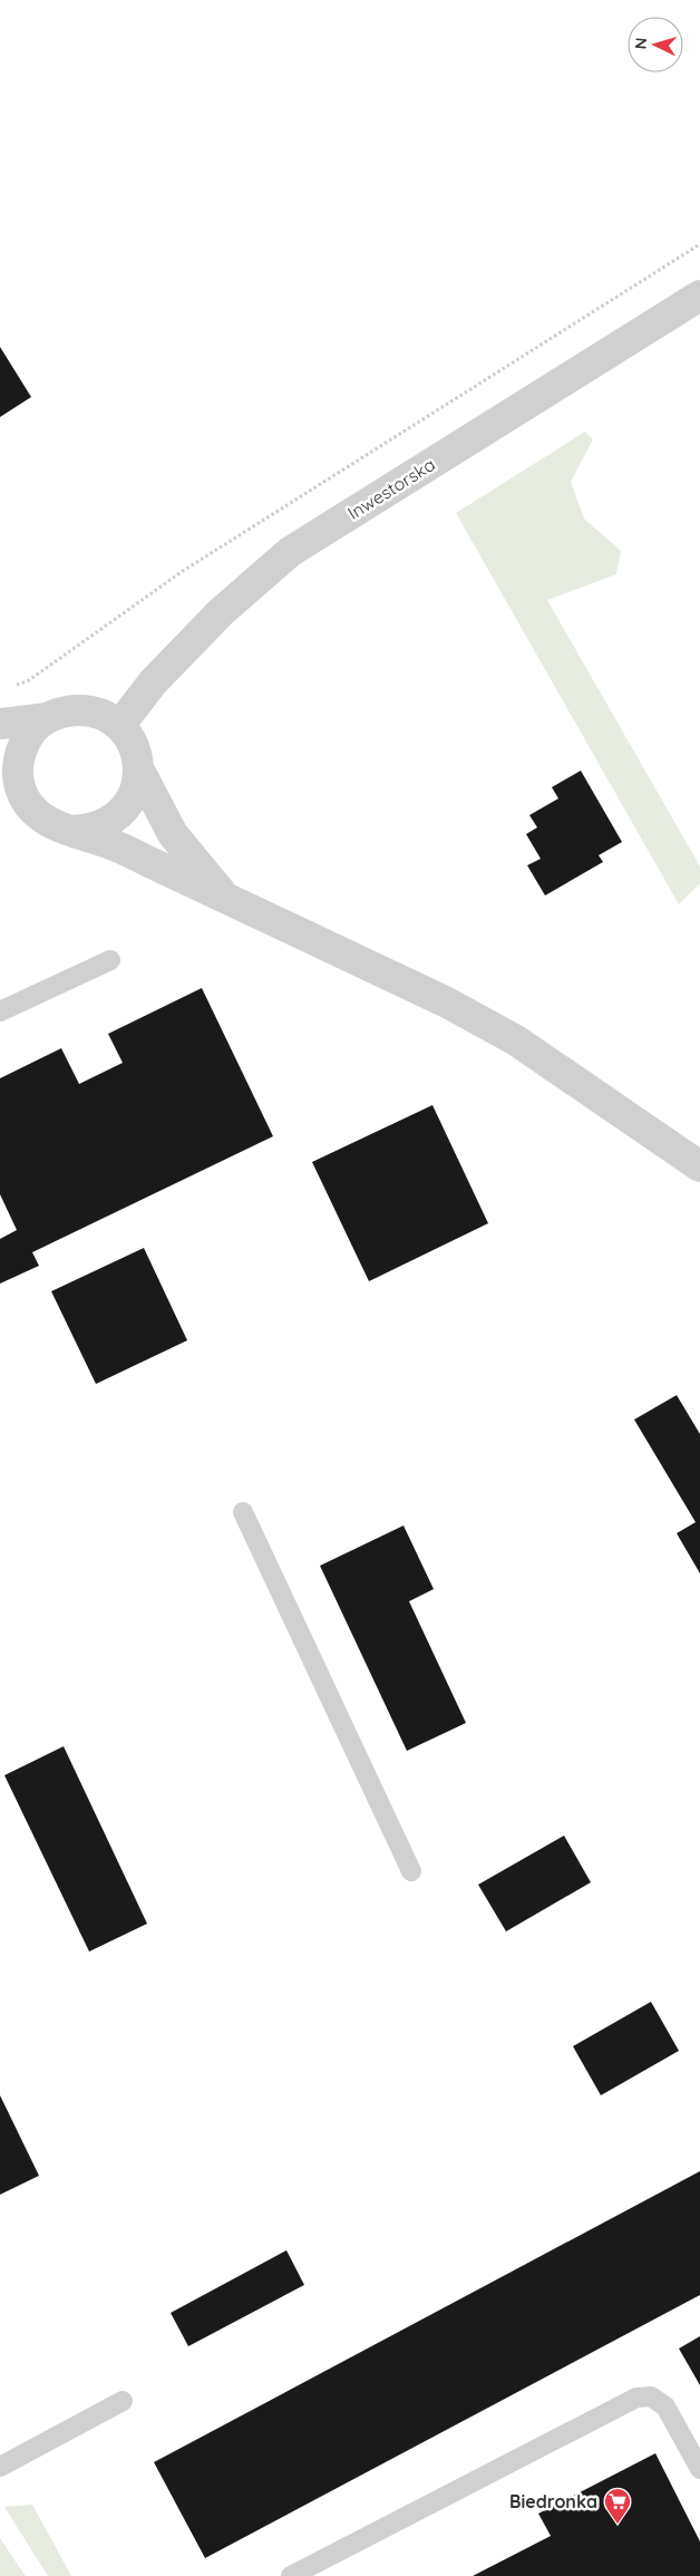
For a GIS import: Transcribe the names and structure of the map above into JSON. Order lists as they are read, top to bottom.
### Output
{
  "streets": {
    "street": ["Inwestorska"]
  },
  "places": {
    "supermarket": ["Biedronka"]
  },
  "north": "left"
}
